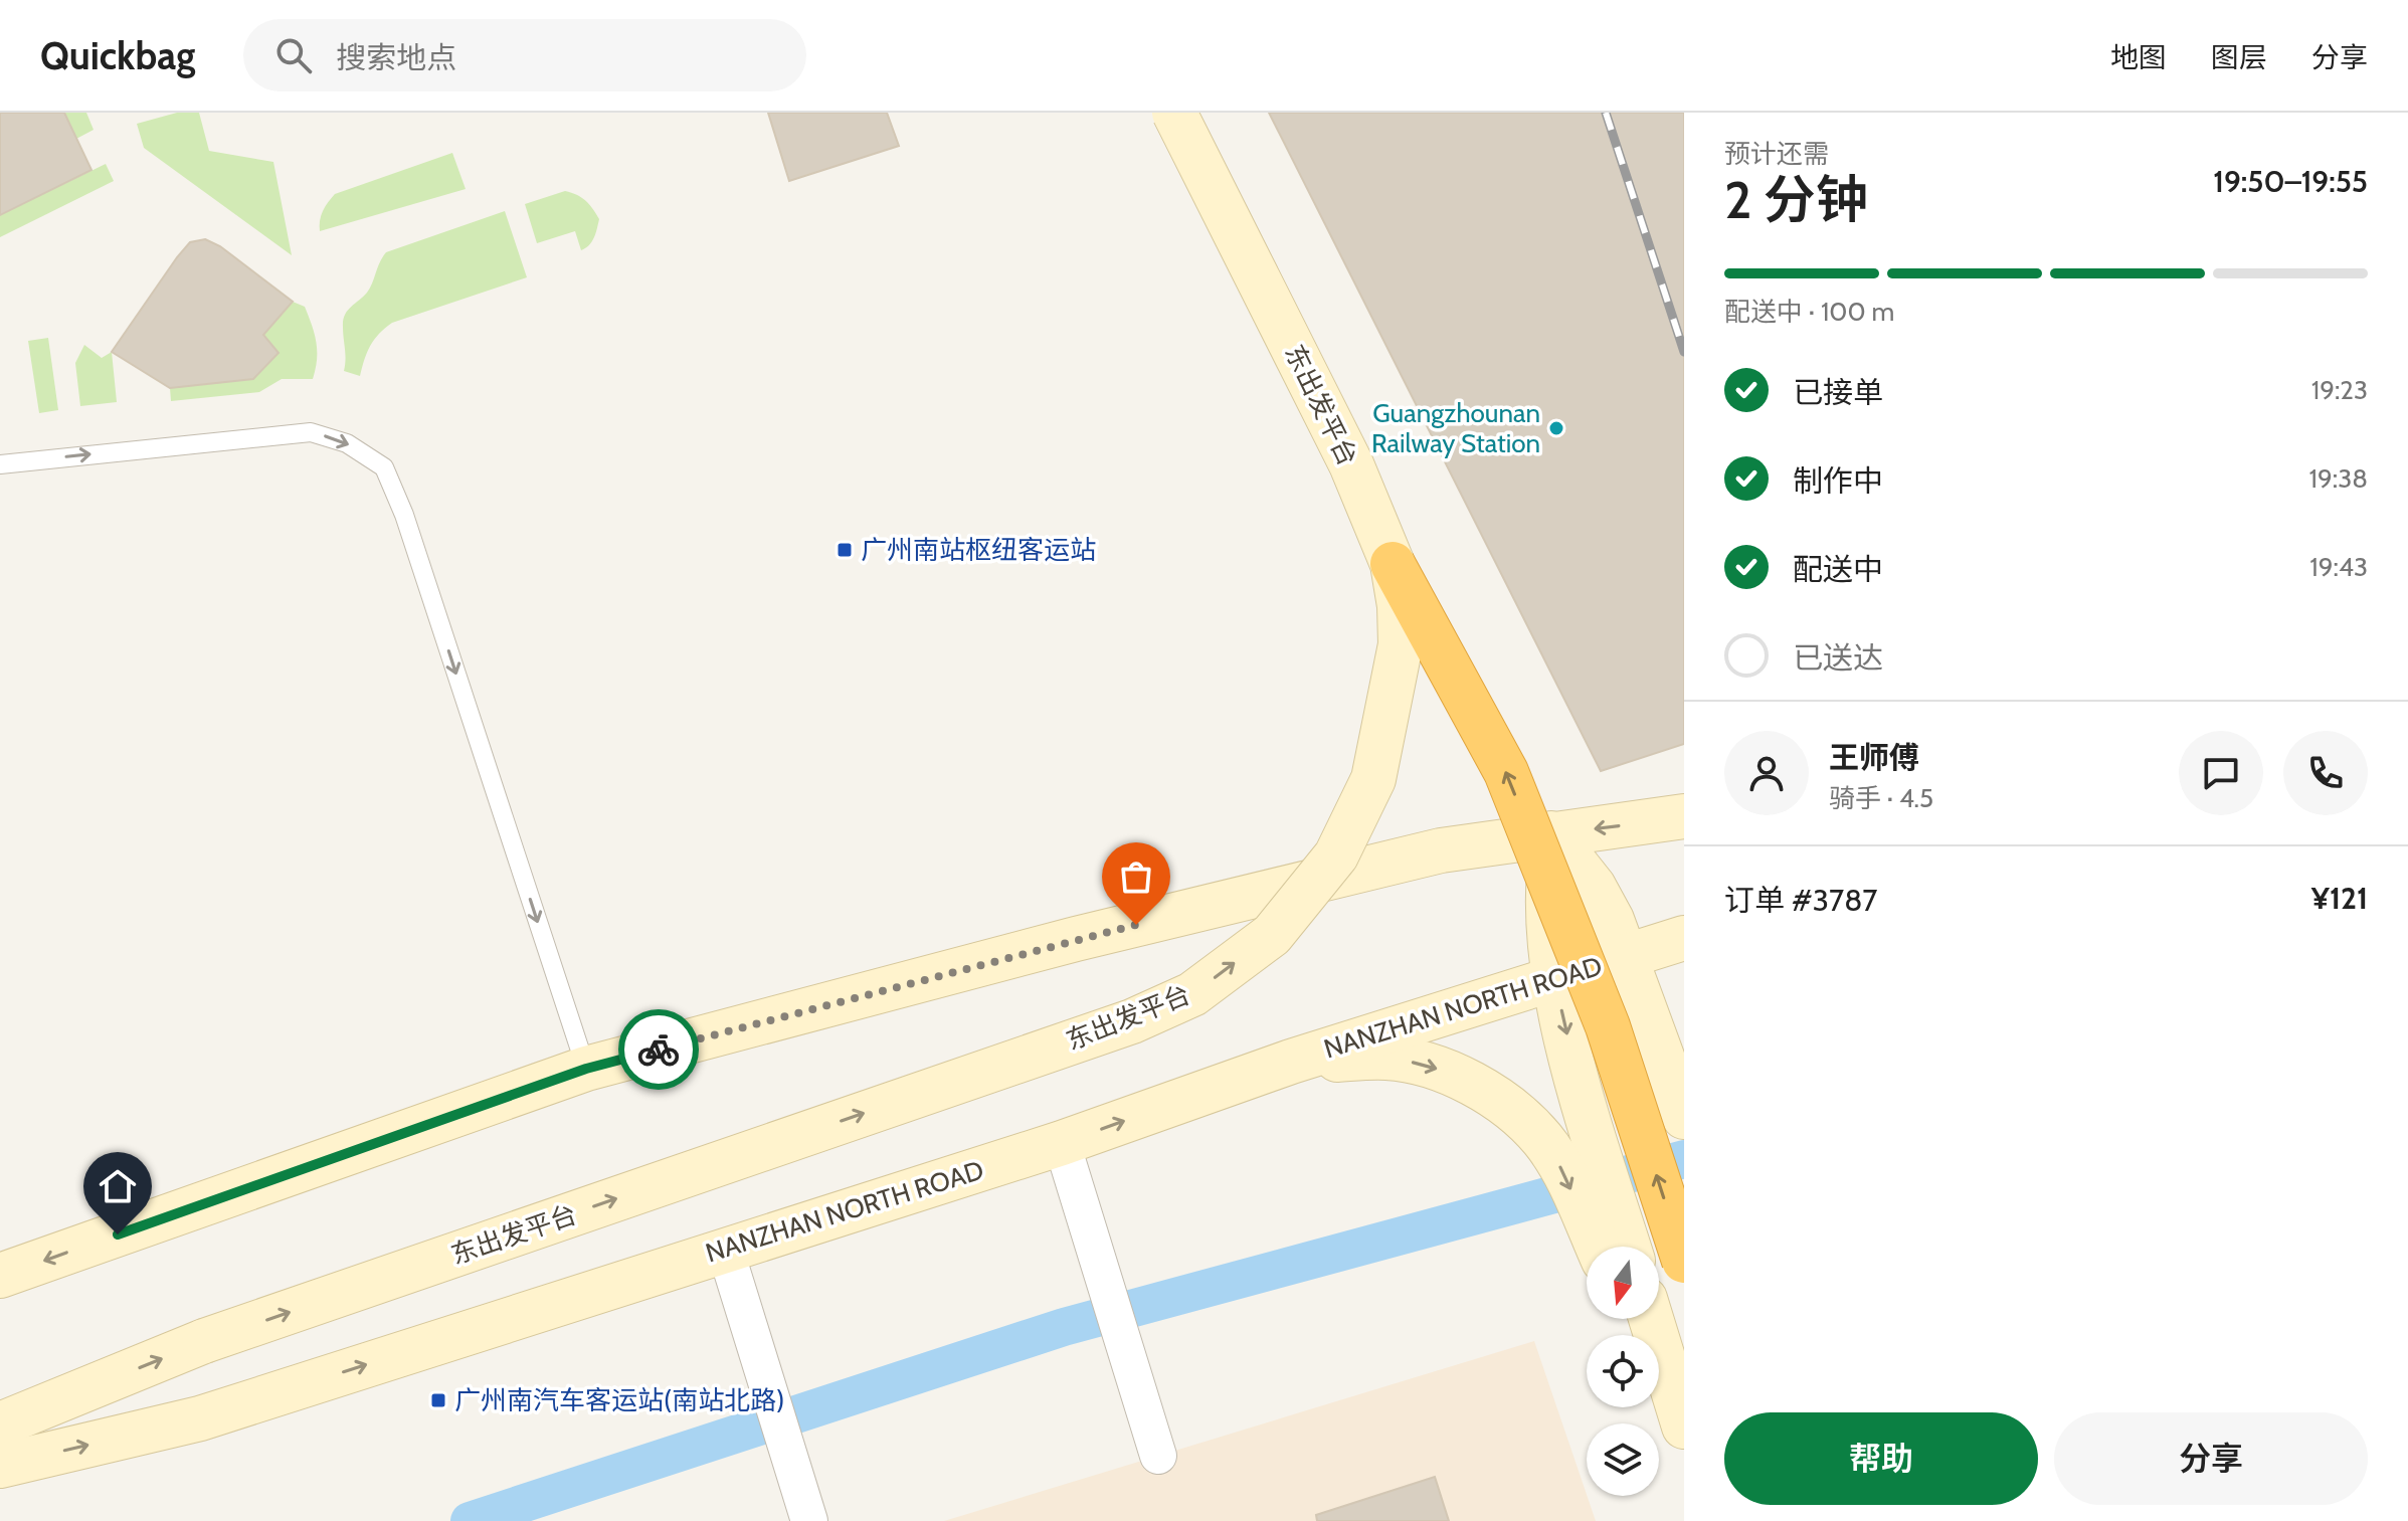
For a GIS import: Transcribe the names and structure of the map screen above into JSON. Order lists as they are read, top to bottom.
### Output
{
  "streets": {
    "street": ["东出发平台", "NANZHAN NORTH ROAD"]
  },
  "places": {
    "other": ["Guangzhounan Railway Station"],
    "transit": ["广州南站枢纽客运站", "广州南汽车客运站(南站北路)"]
  },
  "north": "bottom",
  "page": {
    "header": "Quickbag",
    "search": "搜索地点",
    "nav": ["地图", "图层", "分享"],
    "heading": ["2 分钟", "预计还需", "19:50–19:55"],
    "panel": [
      "王师傅",
      "骑手 · 4.5",
      "订单 #3787",
      "¥121"
    ],
    "bar": "配送中 · 100 m",
    "list": [
      ["已接单", "19:23"],
      ["制作中", "19:38"],
      ["配送中", "19:43"],
      "已送达"
    ],
    "buttons": ["帮助", "分享"]
  }
}
